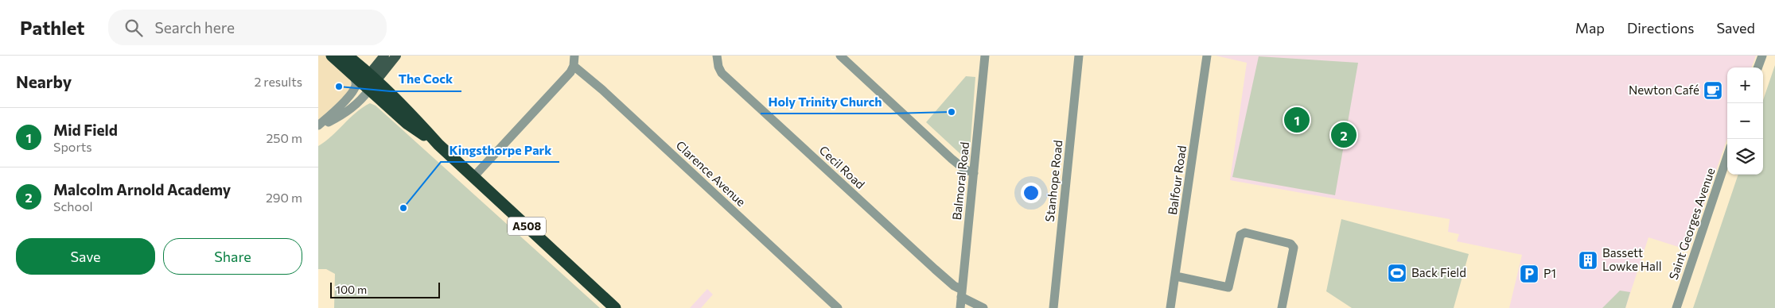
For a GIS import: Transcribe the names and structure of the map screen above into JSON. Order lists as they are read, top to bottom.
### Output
{
  "streets": {
    "highway": ["A508"],
    "street": [
      "Cecil Road",
      "Clarence Avenue",
      "Balfour Road",
      "Balmoral Road",
      "Stanhope Road",
      "Saint Georges Avenue"
    ]
  },
  "crossings": [
    ["Cecil Road", "Balmoral Road"]
  ],
  "places": {
    "other": ["The Cock", "Holy Trinity Church", "Kingsthorpe Park"],
    "cafe": ["Newton Café"],
    "building": ["Bassett Lowke Hall"],
    "sports": ["Back Field"],
    "parking": ["P1"]
  },
  "scale_bar": "100 m",
  "page": {
    "header": "Pathlet",
    "search": "Search here",
    "nav": ["Map", "Directions", "Saved"],
    "heading": ["Nearby", "2 results"],
    "map_buttons": ["+", "−"],
    "pins": ["1", "2"],
    "list": [
      {
        "mark": "1",
        "name": "Mid Field",
        "note": "Sports",
        "value": "250 m"
      },
      {
        "mark": "2",
        "name": "Malcolm Arnold Academy",
        "note": "School",
        "value": "290 m"
      }
    ],
    "buttons": ["Save", "Share"],
    "scale": "100 m"
  }
}
